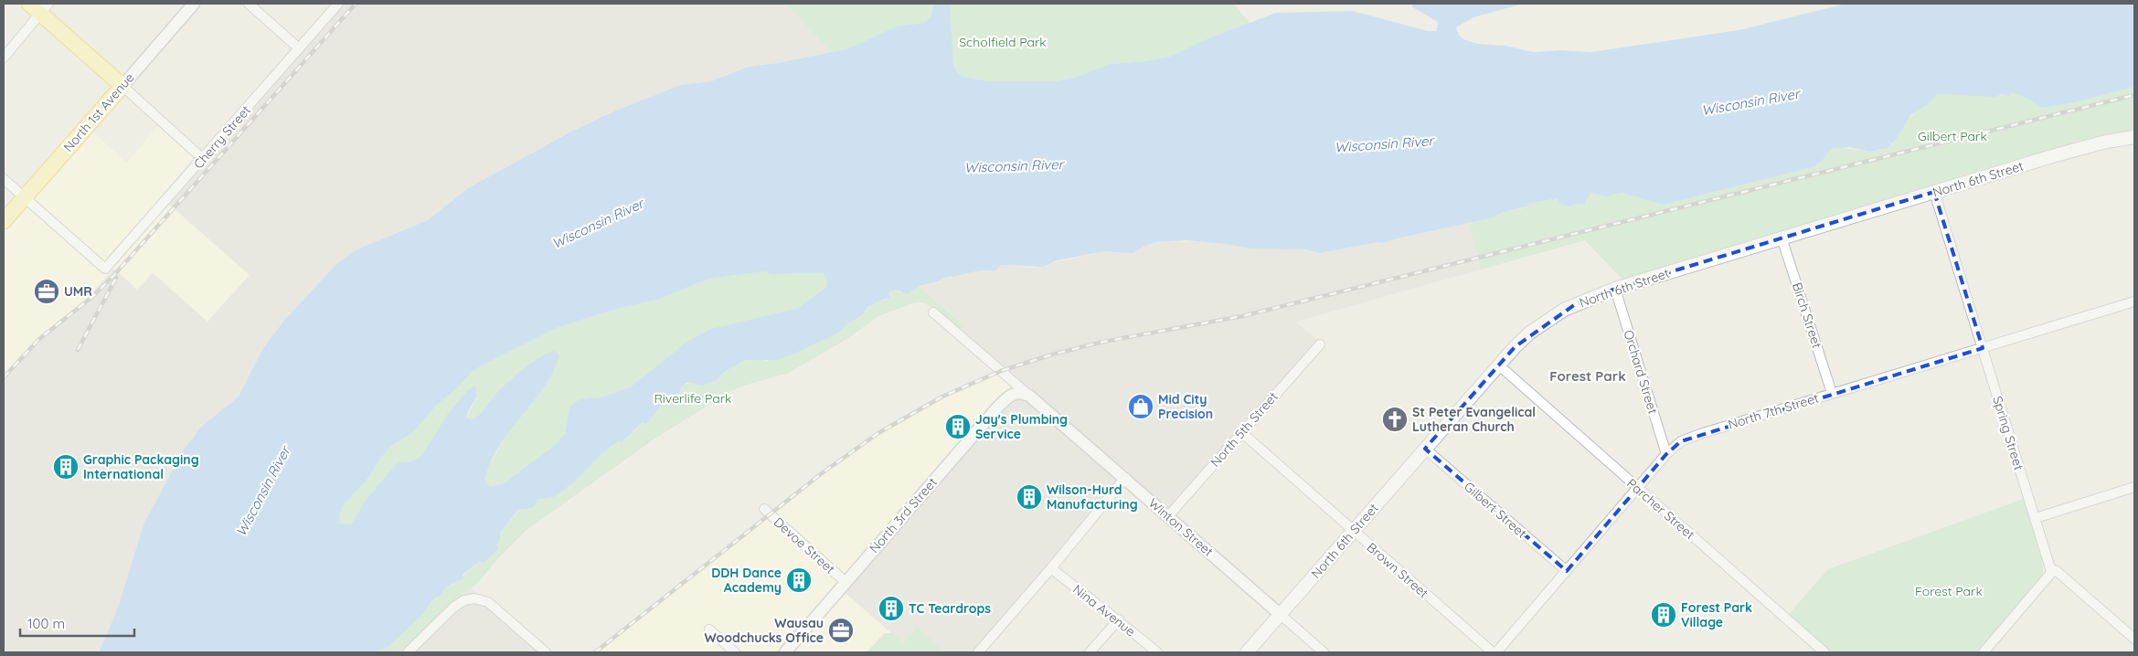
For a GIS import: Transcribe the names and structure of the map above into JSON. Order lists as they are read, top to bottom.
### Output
{
  "streets": {
    "main road": ["North 1st Avenue", "North 6th Street"],
    "street": [
      "Cherry Street",
      "Birch Street",
      "Orchard Street",
      "North 7th Street",
      "North 5th Street",
      "Spring Street",
      "Parcher Street",
      "Gilbert Street",
      "North 3rd Street",
      "Winton Street",
      "Devoe Street",
      "Brown Street",
      "Nina Avenue"
    ]
  },
  "crossings": [
    ["North 1st Avenue", "Cherry Street"],
    ["North 6th Street", "Birch Street"],
    ["North 6th Street", "Orchard Street"],
    ["North 6th Street", "Spring Street"],
    ["North 6th Street", "Parcher Street"],
    ["North 6th Street", "Gilbert Street"],
    ["North 6th Street", "Winton Street"],
    ["North 6th Street", "Brown Street"],
    ["Birch Street", "North 7th Street"],
    ["Orchard Street", "North 7th Street"],
    ["North 7th Street", "Spring Street"],
    ["North 7th Street", "Parcher Street"],
    ["North 7th Street", "Gilbert Street"],
    ["North 5th Street", "Winton Street"],
    ["North 5th Street", "Brown Street"],
    ["North 3rd Street", "Winton Street"],
    ["North 3rd Street", "Devoe Street"]
  ],
  "districts": ["Forest Park"],
  "water": ["Wisconsin River"],
  "parks": [
    "Scholfield Park",
    "Gilbert Park",
    "Riverlife Park",
    "Forest Park"
  ],
  "places": {
    "office": ["UMR", "Wausau Woodchucks Office"],
    "shop": ["Mid City Precision"],
    "church": ["St Peter Evangelical Lutheran Church"],
    "building": [
      "Jay's Plumbing Service",
      "Graphic Packaging International",
      "Wilson-Hurd Manufacturing",
      "DDH Dance Academy",
      "TC Teardrops",
      "Forest Park Village"
    ]
  },
  "scale_bar": "100 m"
}
